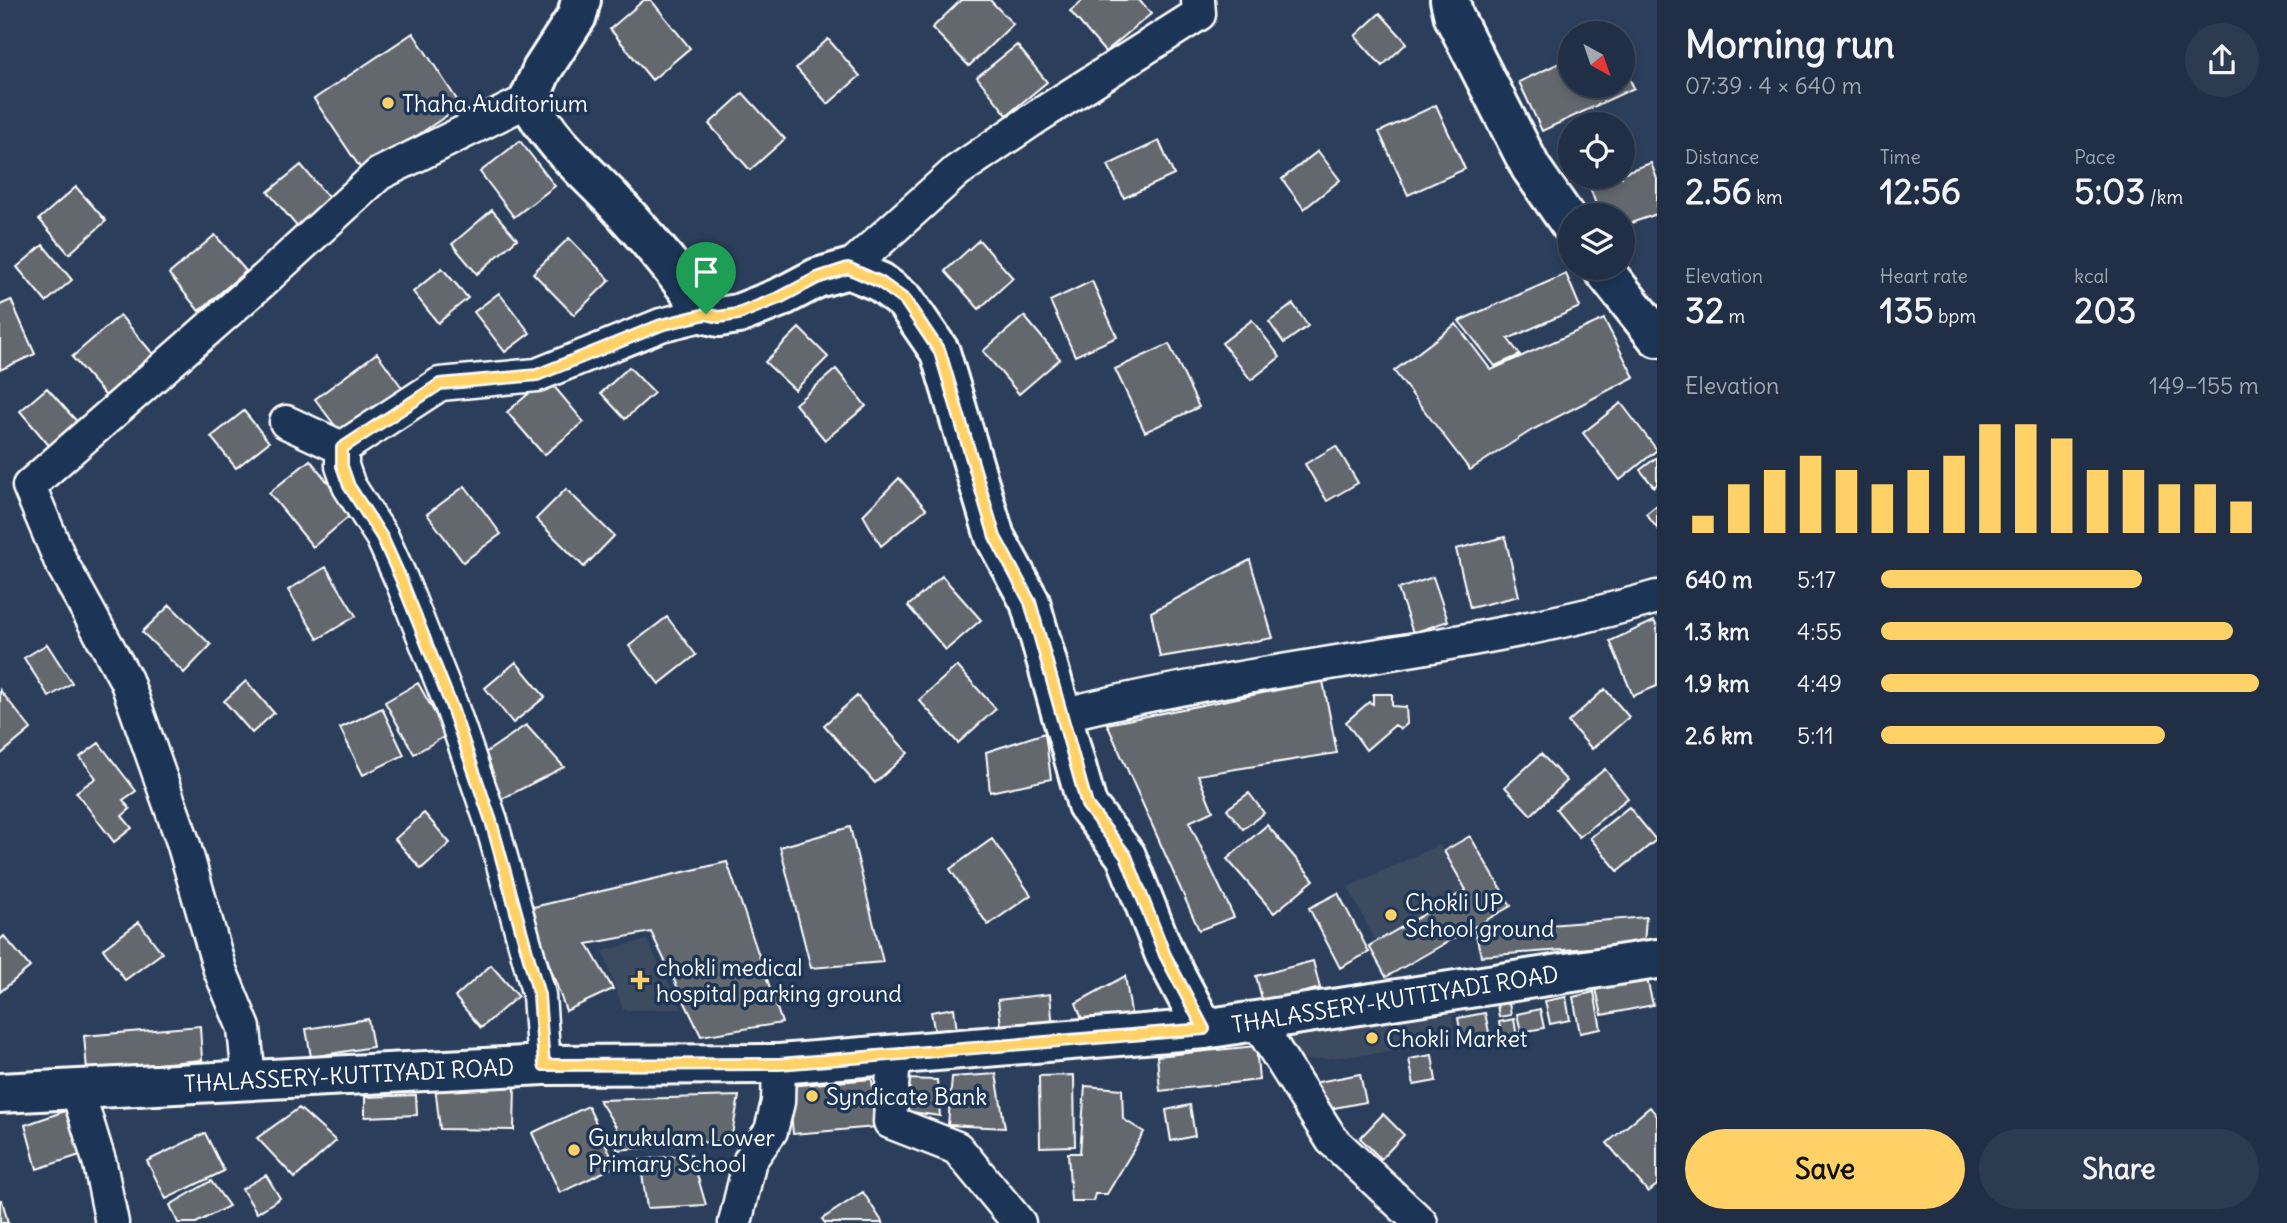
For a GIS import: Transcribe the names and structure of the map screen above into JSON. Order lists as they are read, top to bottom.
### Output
{
  "streets": {
    "main road": ["THALASSERY-KUTTIYADI ROAD"]
  },
  "places": {
    "other": [
      "Thaha Auditorium",
      "Chokli UP School ground",
      "Chokli Market",
      "Syndicate Bank",
      "Gurukulam Lower Primary School"
    ],
    "health": ["chokli medical hospital parking ground"]
  },
  "north": "bottom right",
  "page": {
    "heading": ["Morning run", "07:39 · 4 × 640 m"],
    "stats": [
      ["Distance", "2.56 km"],
      ["Time", "12:56"],
      ["Pace", "5:03 /km"],
      ["Elevation", "32 m"],
      ["Heart rate", "135 bpm"],
      ["kcal", "203"]
    ],
    "chart": ["Elevation", "149–155 m"],
    "list": [
      {
        "name": "640 m",
        "note": "5:17"
      },
      {
        "name": "1.3 km",
        "note": "4:55"
      },
      {
        "name": "1.9 km",
        "note": "4:49"
      },
      {
        "name": "2.6 km",
        "note": "5:11"
      }
    ],
    "buttons": ["Save", "Share"]
  }
}
